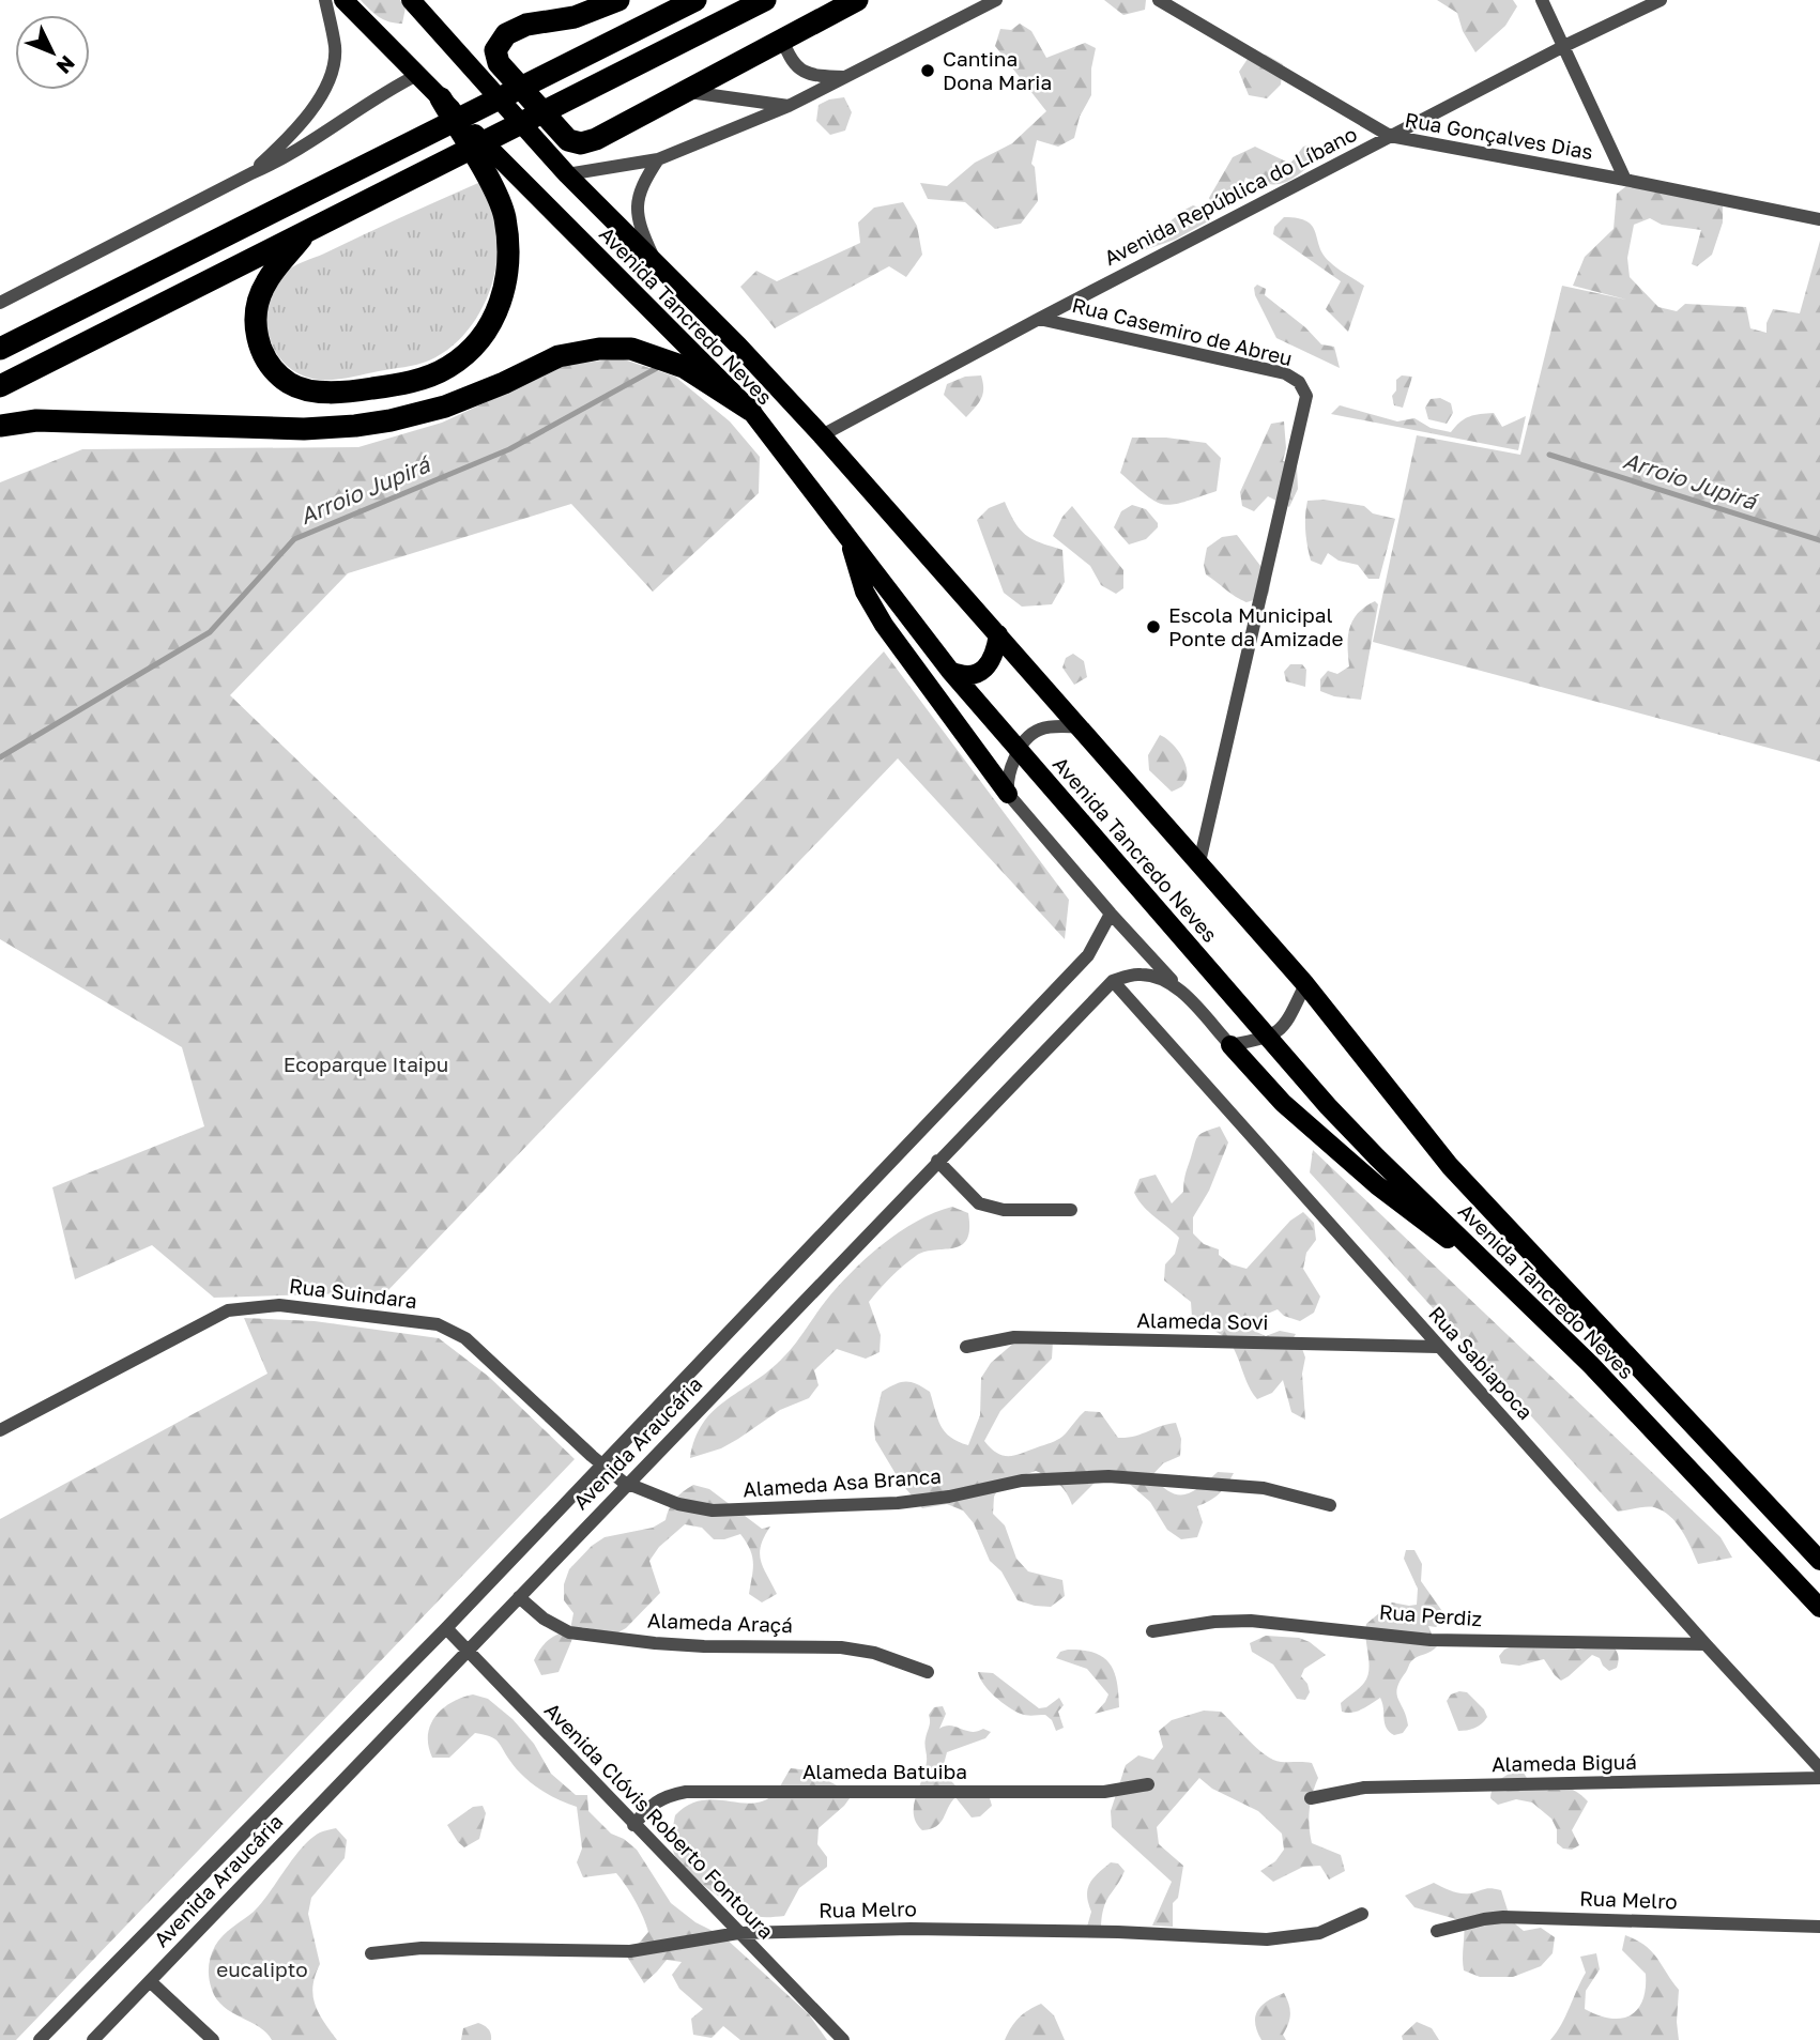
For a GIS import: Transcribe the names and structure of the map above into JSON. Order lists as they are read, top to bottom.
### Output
{
  "streets": {
    "main road": ["Avenida Tancredo Neves"],
    "street": [
      "Rua Gonçalves Dias",
      "Avenida República do Líbano",
      "Rua Casemiro de Abreu",
      "Rua Suindara",
      "Alameda Sovi",
      "Rua Sabiapoca",
      "Avenida Araucária",
      "Alameda Asa Branca",
      "Rua Perdiz",
      "Alameda Araçá",
      "Alameda Biguá",
      "Alameda Batuiba",
      "Avenida Clóvis Roberto Fontoura",
      "Rua Melro"
    ]
  },
  "crossings": [
    ["Rua Gonçalves Dias", "Avenida República do Líbano"],
    ["Avenida República do Líbano", "Avenida Tancredo Neves"],
    ["Avenida República do Líbano", "Rua Casemiro de Abreu"],
    ["Avenida Tancredo Neves", "Rua Casemiro de Abreu"],
    ["Rua Suindara", "Avenida Araucária"],
    ["Rua Suindara", "Alameda Asa Branca"],
    ["Alameda Sovi", "Rua Sabiapoca"],
    ["Rua Sabiapoca", "Avenida Araucária"],
    ["Rua Sabiapoca", "Rua Perdiz"],
    ["Avenida Araucária", "Alameda Asa Branca"],
    ["Avenida Araucária", "Alameda Araçá"],
    ["Avenida Araucária", "Avenida Clóvis Roberto Fontoura"],
    ["Alameda Batuiba", "Avenida Clóvis Roberto Fontoura"],
    ["Avenida Clóvis Roberto Fontoura", "Rua Melro"]
  ],
  "water": ["Arroio Jupirá"],
  "parks": ["Ecoparque Itaipu", "eucalipto"],
  "places": ["Cantina Dona Maria", "Escola Municipal Ponte da Amizade"],
  "north": "bottom right"
}
